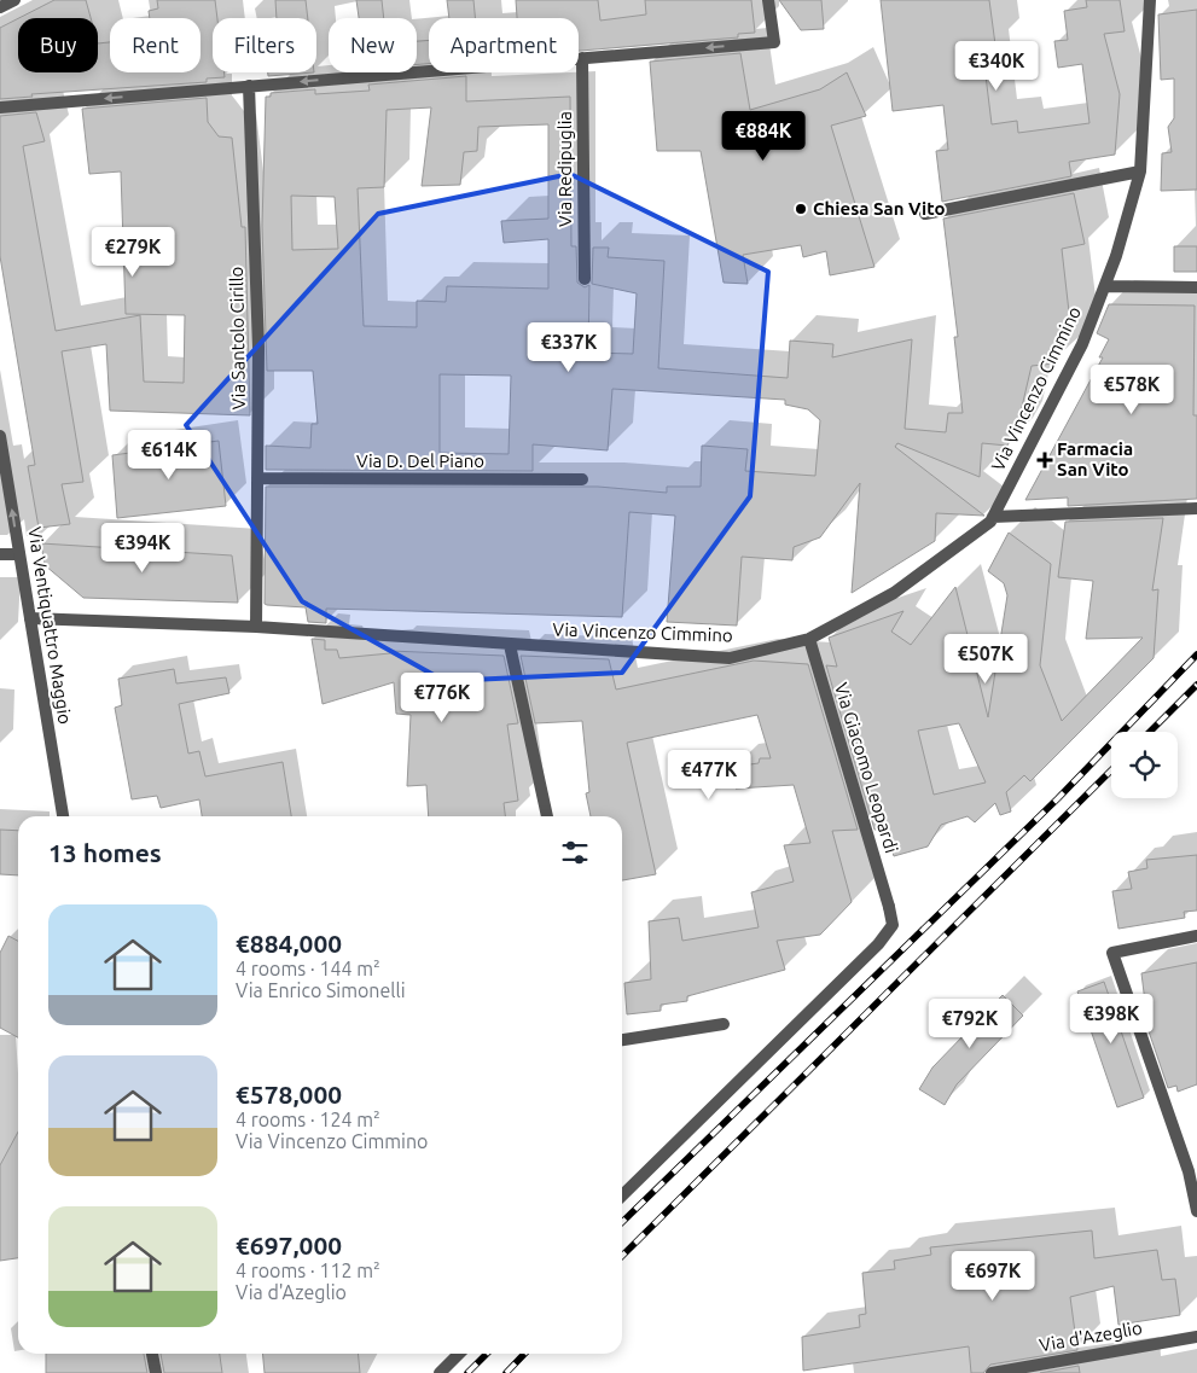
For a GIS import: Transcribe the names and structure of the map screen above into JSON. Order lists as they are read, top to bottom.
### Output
{
  "streets": {
    "street": [
      "Via Redipuglia",
      "Via Santolo Cirillo",
      "Via Vincenzo Cimmino",
      "Via D. Del Piano",
      "Via Ventiquattro Maggio",
      "Via Giacomo Leopardi",
      "Via d'Azeglio"
    ]
  },
  "crossings": [
    ["Via Santolo Cirillo", "Via Vincenzo Cimmino"],
    ["Via Santolo Cirillo", "Via D. Del Piano"],
    ["Via Vincenzo Cimmino", "Via Ventiquattro Maggio"],
    ["Via Vincenzo Cimmino", "Via Giacomo Leopardi"]
  ],
  "places": {
    "other": ["Chiesa San Vito"],
    "health": ["Farmacia San Vito"]
  },
  "page": {
    "chip": [
      "Buy",
      "Rent",
      "Filters",
      "New",
      "Apartment"
    ],
    "price": [
      "€340K",
      "€884K",
      "€279K",
      "€337K",
      "€578K",
      "€614K",
      "€394K",
      "€507K",
      "€776K",
      "€477K",
      "€398K",
      "€792K",
      "€697K"
    ],
    "heading": "13 homes",
    "list": [
      {
        "name": "€884,000",
        "note": "4 rooms · 144 m² · Via Enrico Simonelli"
      },
      {
        "name": "€578,000",
        "note": "4 rooms · 124 m² · Via Vincenzo Cimmino"
      },
      {
        "name": "€697,000",
        "note": "4 rooms · 112 m² · Via d'Azeglio"
      }
    ]
  }
}
